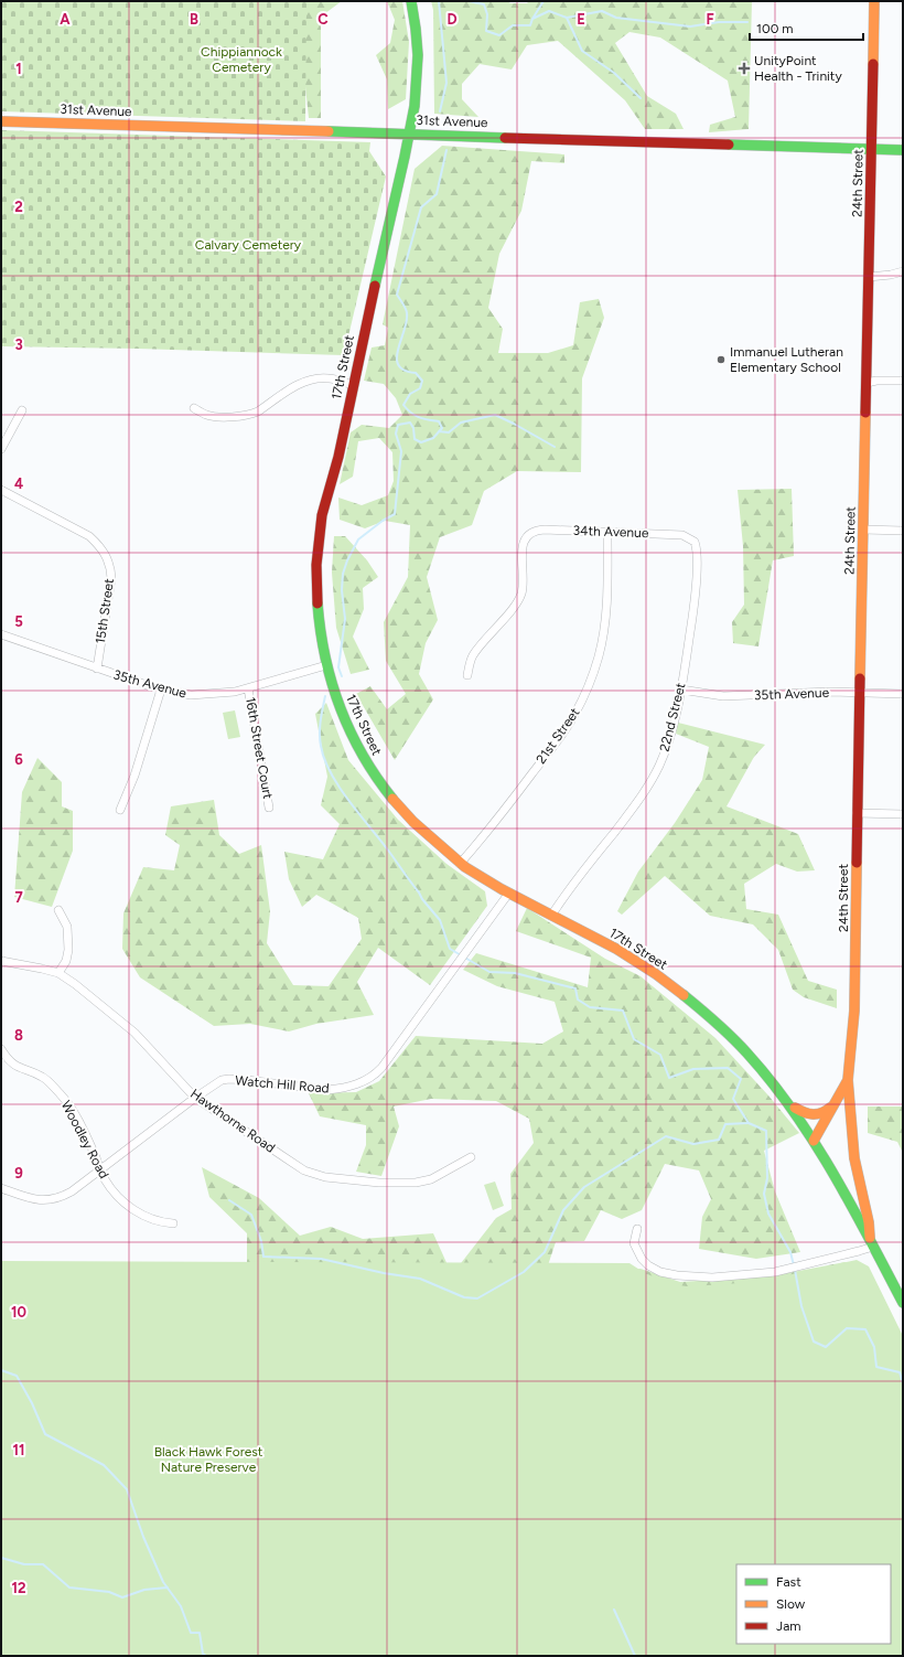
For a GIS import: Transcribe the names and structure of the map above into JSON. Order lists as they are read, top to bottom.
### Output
{
  "streets": {
    "street": [
      "31st Avenue",
      "24th Street",
      "17th Street",
      "34th Avenue",
      "15th Street",
      "35th Avenue",
      "22nd Street",
      "21st Street",
      "16th Street Court",
      "Watch Hill Road",
      "Hawthorne Road",
      "Woodley Road"
    ]
  },
  "crossings": [
    ["31st Avenue", "24th Street"],
    ["31st Avenue", "17th Street"],
    ["24th Street", "17th Street"],
    ["24th Street", "35th Avenue"],
    ["17th Street", "35th Avenue"],
    ["17th Street", "22nd Street"],
    ["17th Street", "21st Street"],
    ["17th Street", "Watch Hill Road"],
    ["34th Avenue", "22nd Street"],
    ["34th Avenue", "21st Street"],
    ["15th Street", "35th Avenue"],
    ["35th Avenue", "22nd Street"],
    ["35th Avenue", "16th Street Court"],
    ["Watch Hill Road", "Hawthorne Road"],
    ["Watch Hill Road", "Woodley Road"]
  ],
  "parks": ["Chippiannock Cemetery", "Calvary Cemetery", "Black Hawk Forest Nature Preserve"],
  "places": {
    "health": ["UnityPoint Health - Trinity"],
    "other": ["Immanuel Lutheran Elementary School"]
  },
  "legend": ["Fast", "Slow", "Jam"],
  "scale_bar": "100 m",
  "grid": {
    "columns": [
      "A",
      "B",
      "C",
      "D",
      "E",
      "F"
    ],
    "rows": [
      "1",
      "2",
      "3",
      "4",
      "5",
      "6",
      "7",
      "8",
      "9",
      "10",
      "11",
      "12"
    ]
  }
}
